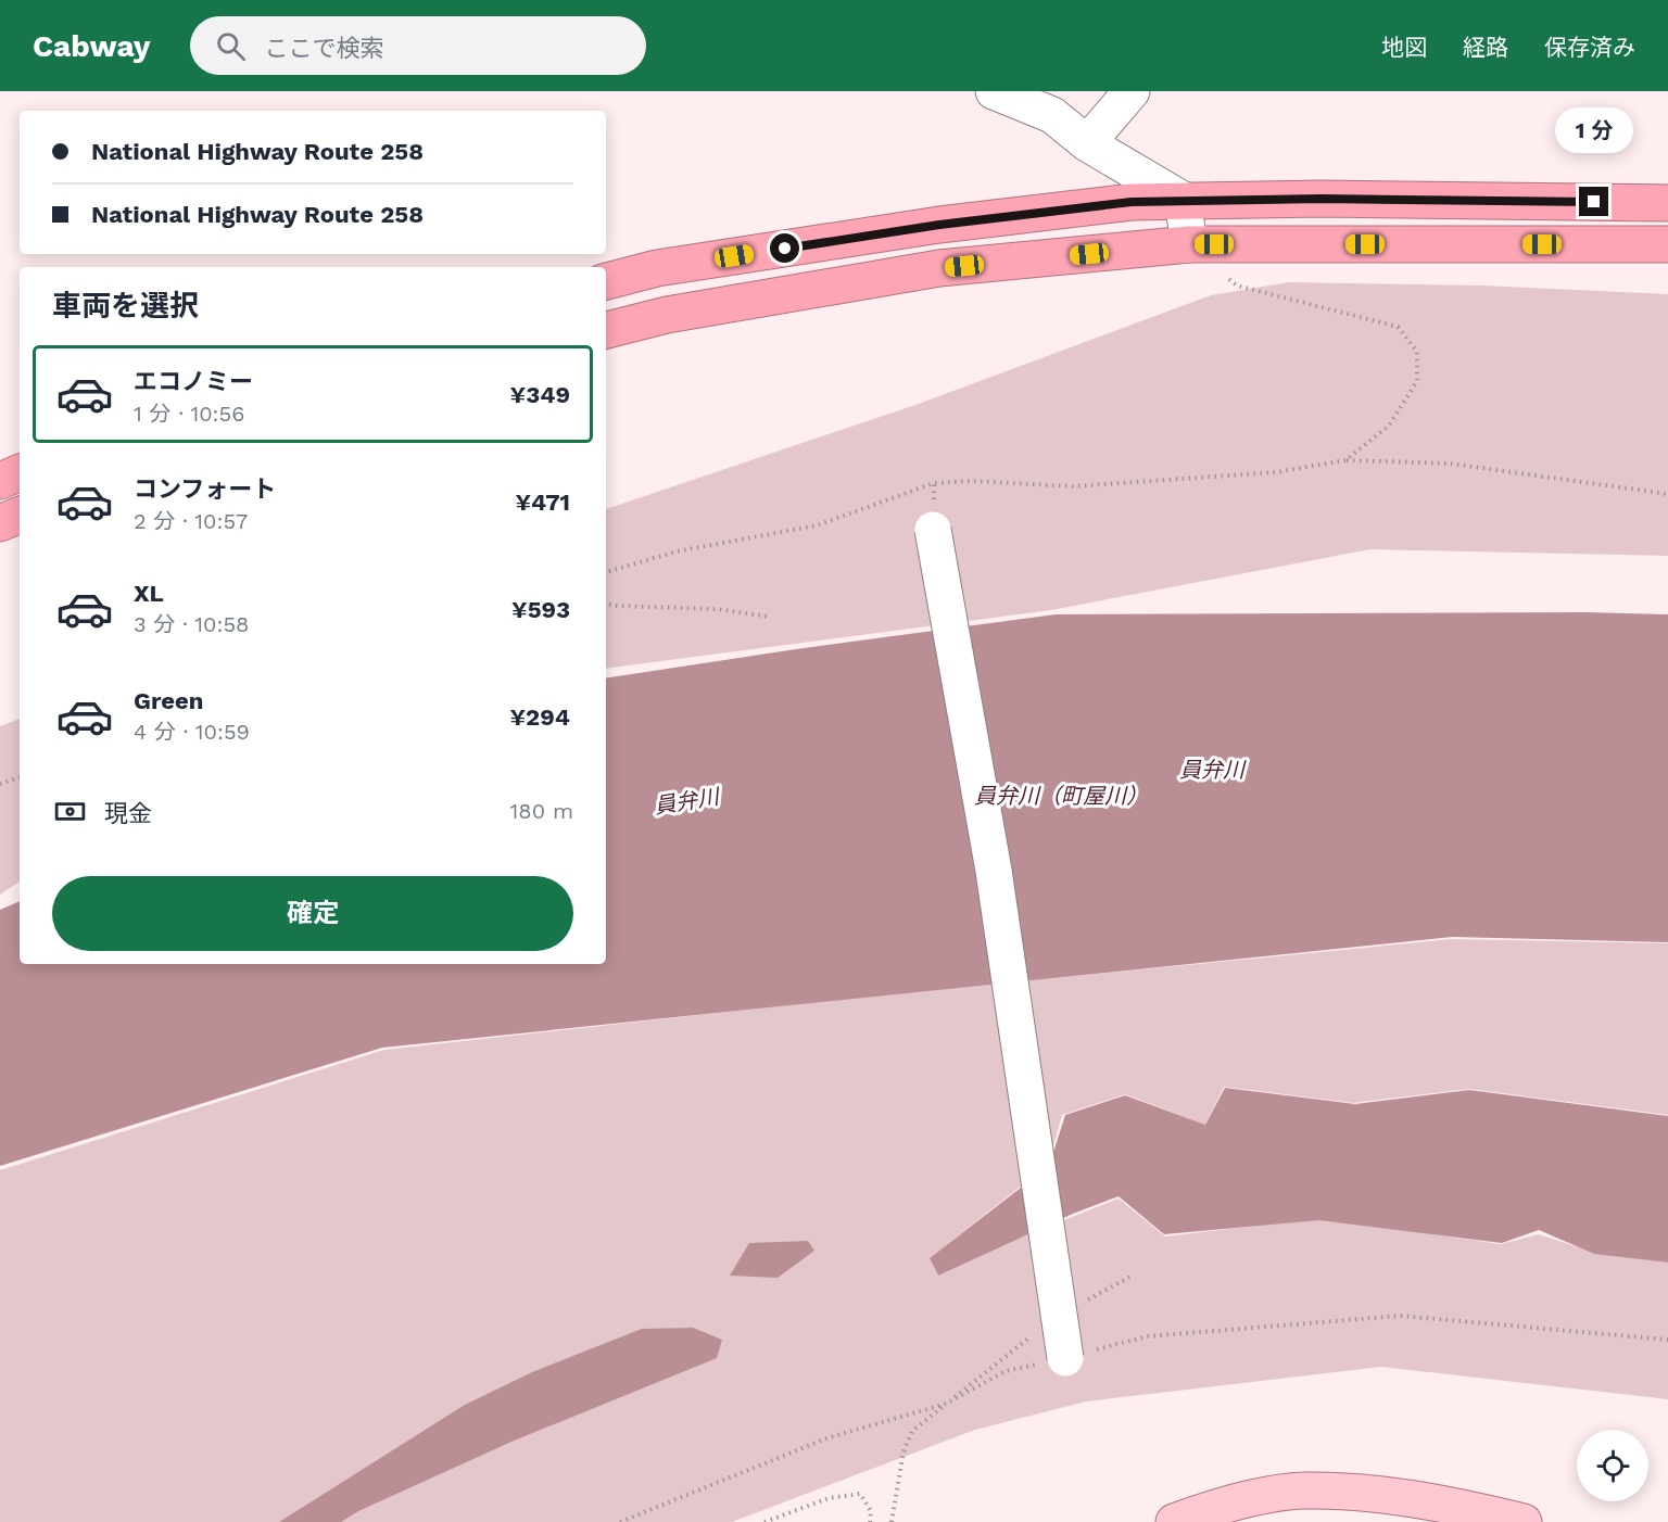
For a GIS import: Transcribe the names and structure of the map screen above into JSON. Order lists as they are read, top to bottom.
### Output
{
  "water": ["員弁川", "員弁川（町屋川）"],
  "page": {
    "header": "Cabway",
    "search": "ここで検索",
    "nav": ["地図", "経路", "保存済み"],
    "bubble": "1 分",
    "banner": ["National Highway Route 258", "National Highway Route 258"],
    "heading": "車両を選択",
    "list": [
      {
        "name": "エコノミー",
        "note": "1 分 · 10:56",
        "value": "¥349"
      },
      {
        "name": "コンフォート",
        "note": "2 分 · 10:57",
        "value": "¥471"
      },
      {
        "name": "XL",
        "note": "3 分 · 10:58",
        "value": "¥593"
      },
      {
        "name": "Green",
        "note": "4 分 · 10:59",
        "value": "¥294"
      }
    ],
    "pay": ["現金", "180 m"],
    "buttons": "確定"
  }
}
